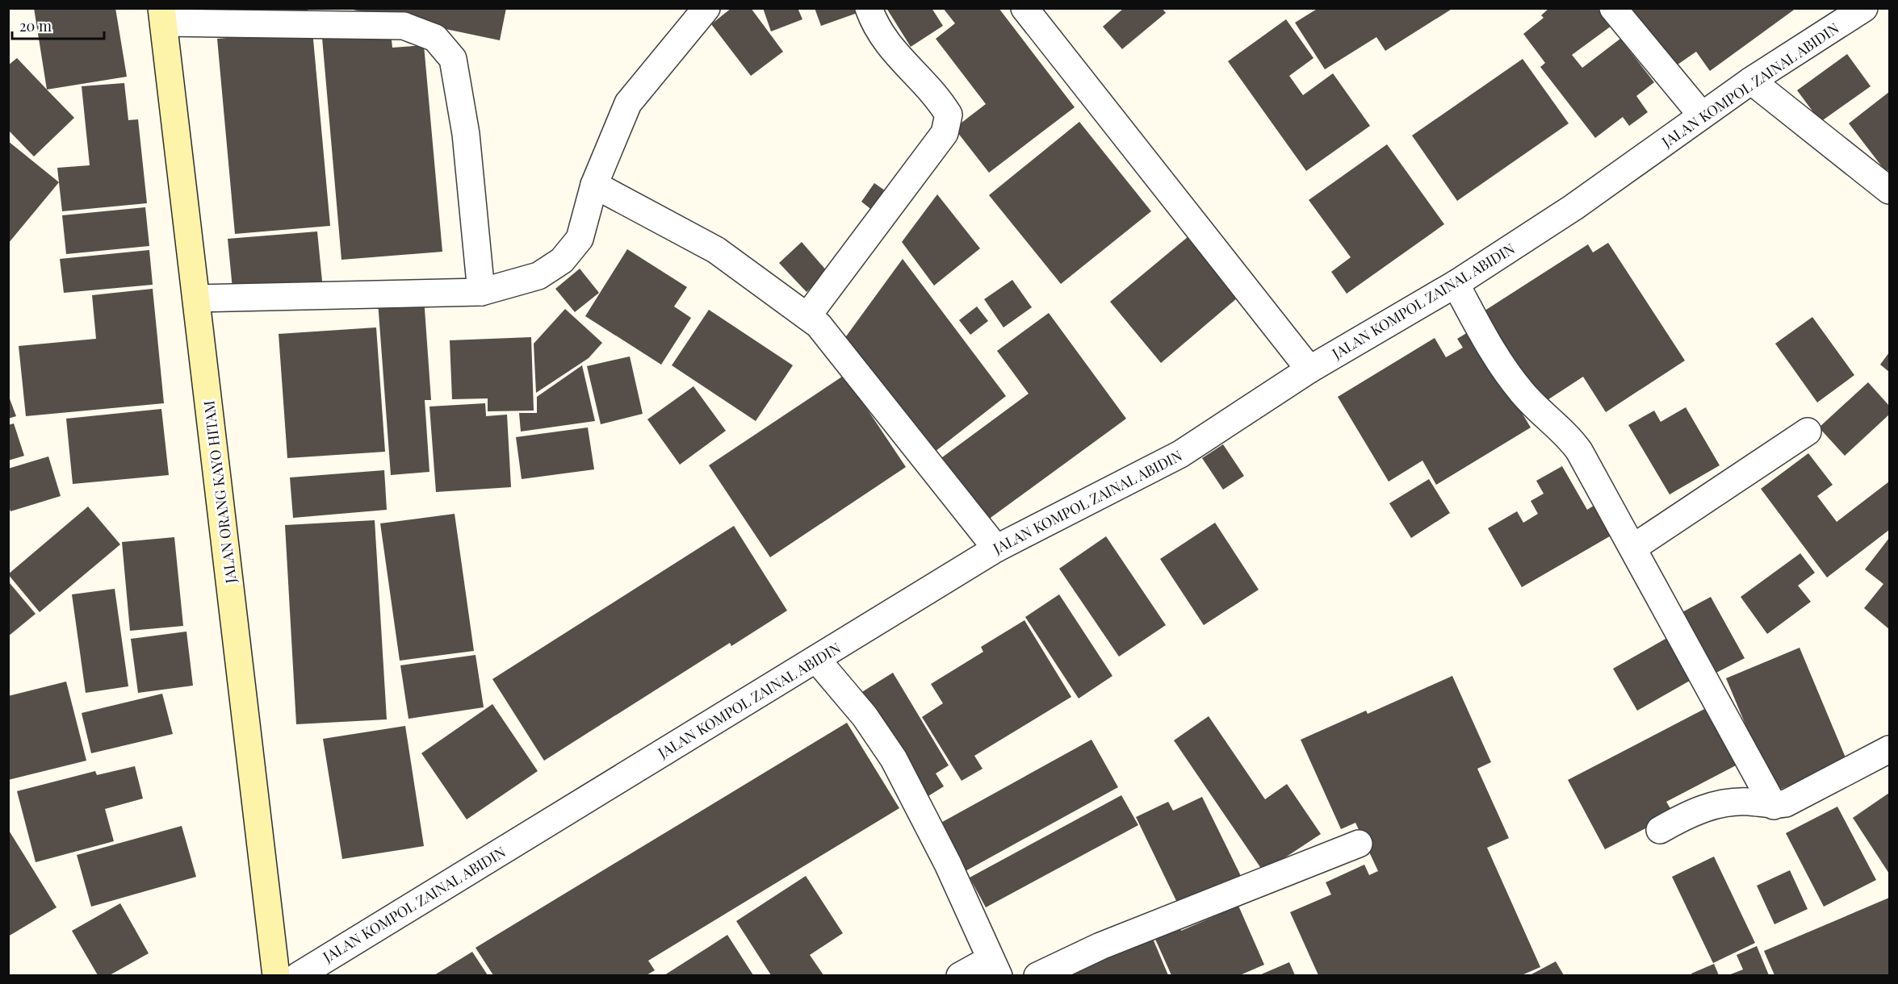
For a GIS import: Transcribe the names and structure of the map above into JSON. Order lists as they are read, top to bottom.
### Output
{
  "streets": {
    "main road": ["JALAN ORANG KAYO HITAM"],
    "street": ["JALAN KOMPOL ZAINAL ABIDIN"]
  },
  "scale_bar": "20 m"
}
